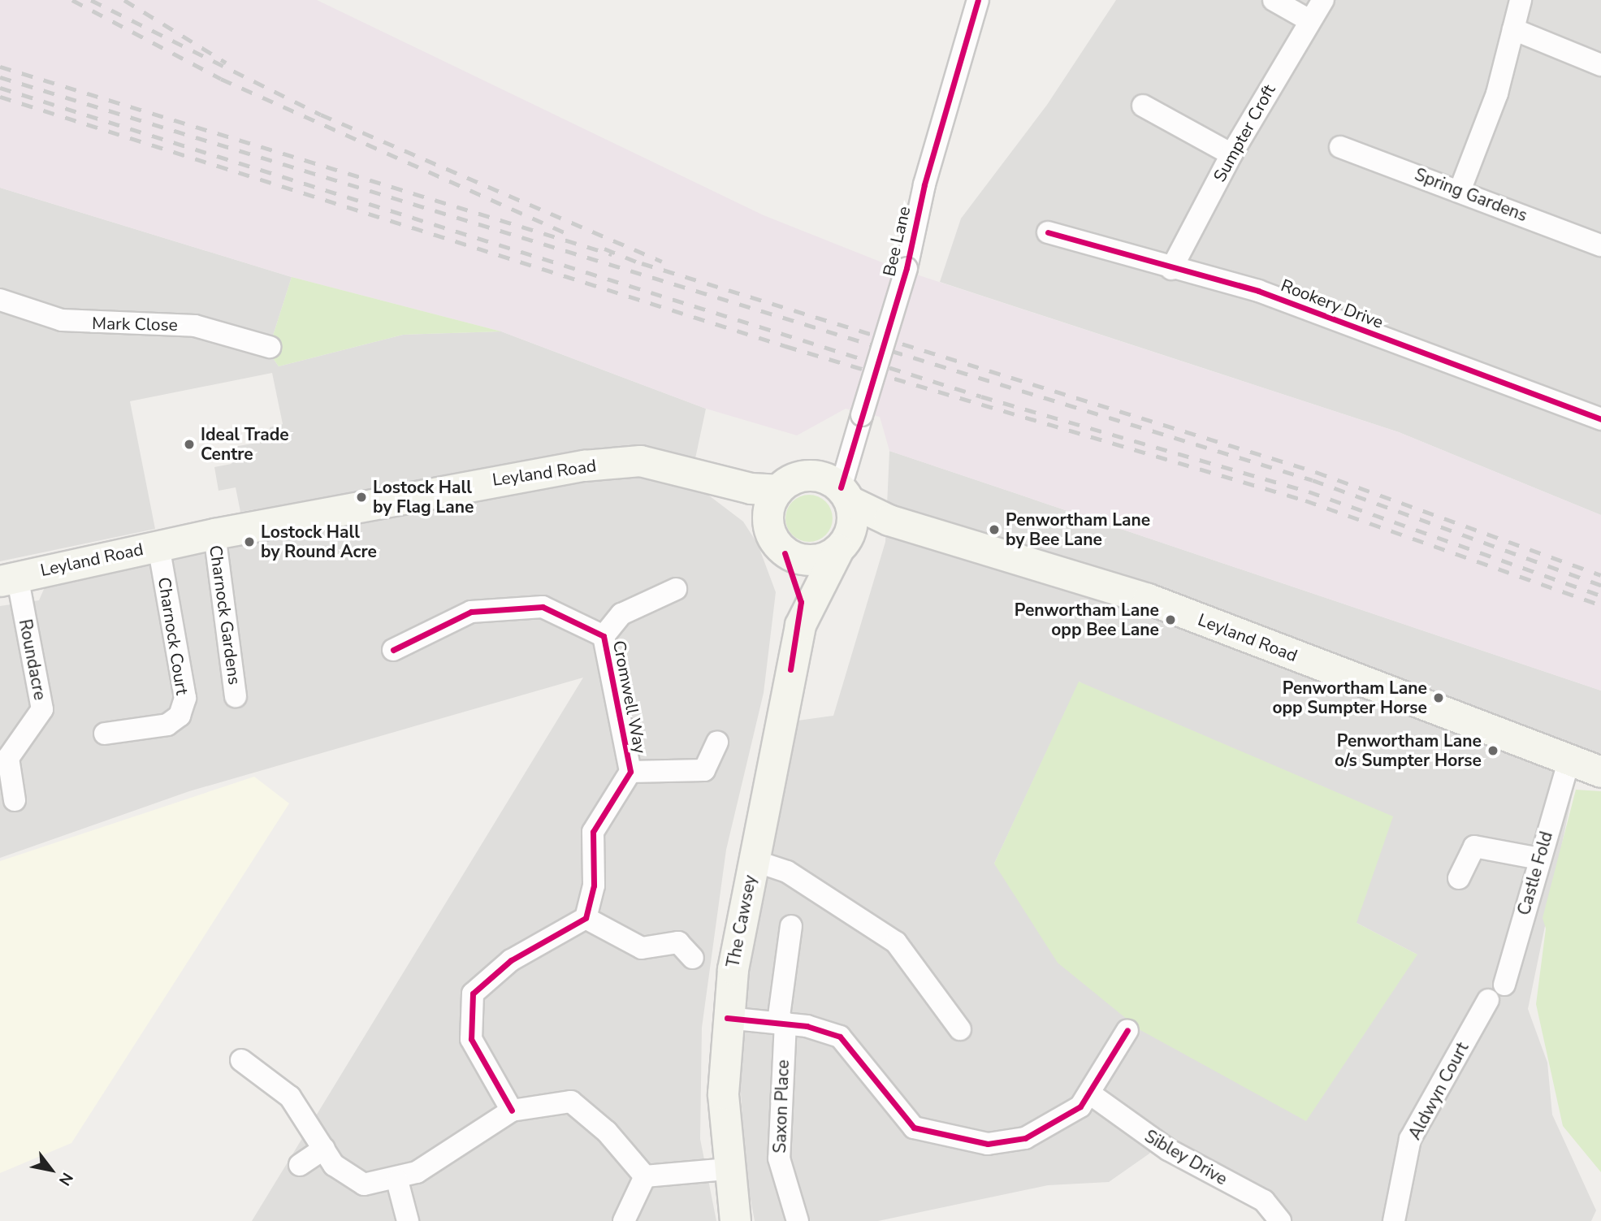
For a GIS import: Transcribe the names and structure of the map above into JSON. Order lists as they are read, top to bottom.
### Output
{
  "streets": {
    "main road": ["Leyland Road", "The Cawsey"],
    "street": [
      "Sumpter Croft",
      "Spring Gardens",
      "Bee Lane",
      "Rookery Drive",
      "Mark Close",
      "Charnock Gardens",
      "Charnock Court",
      "Roundacre",
      "Cromwell Way",
      "Castle Fold",
      "Aldwyn Court",
      "Saxon Place",
      "Sibley Drive"
    ]
  },
  "crossings": [
    ["Sumpter Croft", "Rookery Drive"],
    ["Bee Lane", "Leyland Road"],
    ["Bee Lane", "The Cawsey"],
    ["Leyland Road", "Charnock Gardens"],
    ["Leyland Road", "Charnock Court"],
    ["Leyland Road", "Roundacre"],
    ["Leyland Road", "Castle Fold"],
    ["Leyland Road", "The Cawsey"]
  ],
  "places": [
    "Ideal Trade Centre",
    "Lostock Hall by Flag Lane",
    "Penwortham Lane by Bee Lane",
    "Lostock Hall by Round Acre",
    "Penwortham Lane opp Bee Lane",
    "Penwortham Lane opp Sumpter Horse",
    "Penwortham Lane o/s Sumpter Horse"
  ],
  "north": "bottom right"
}
